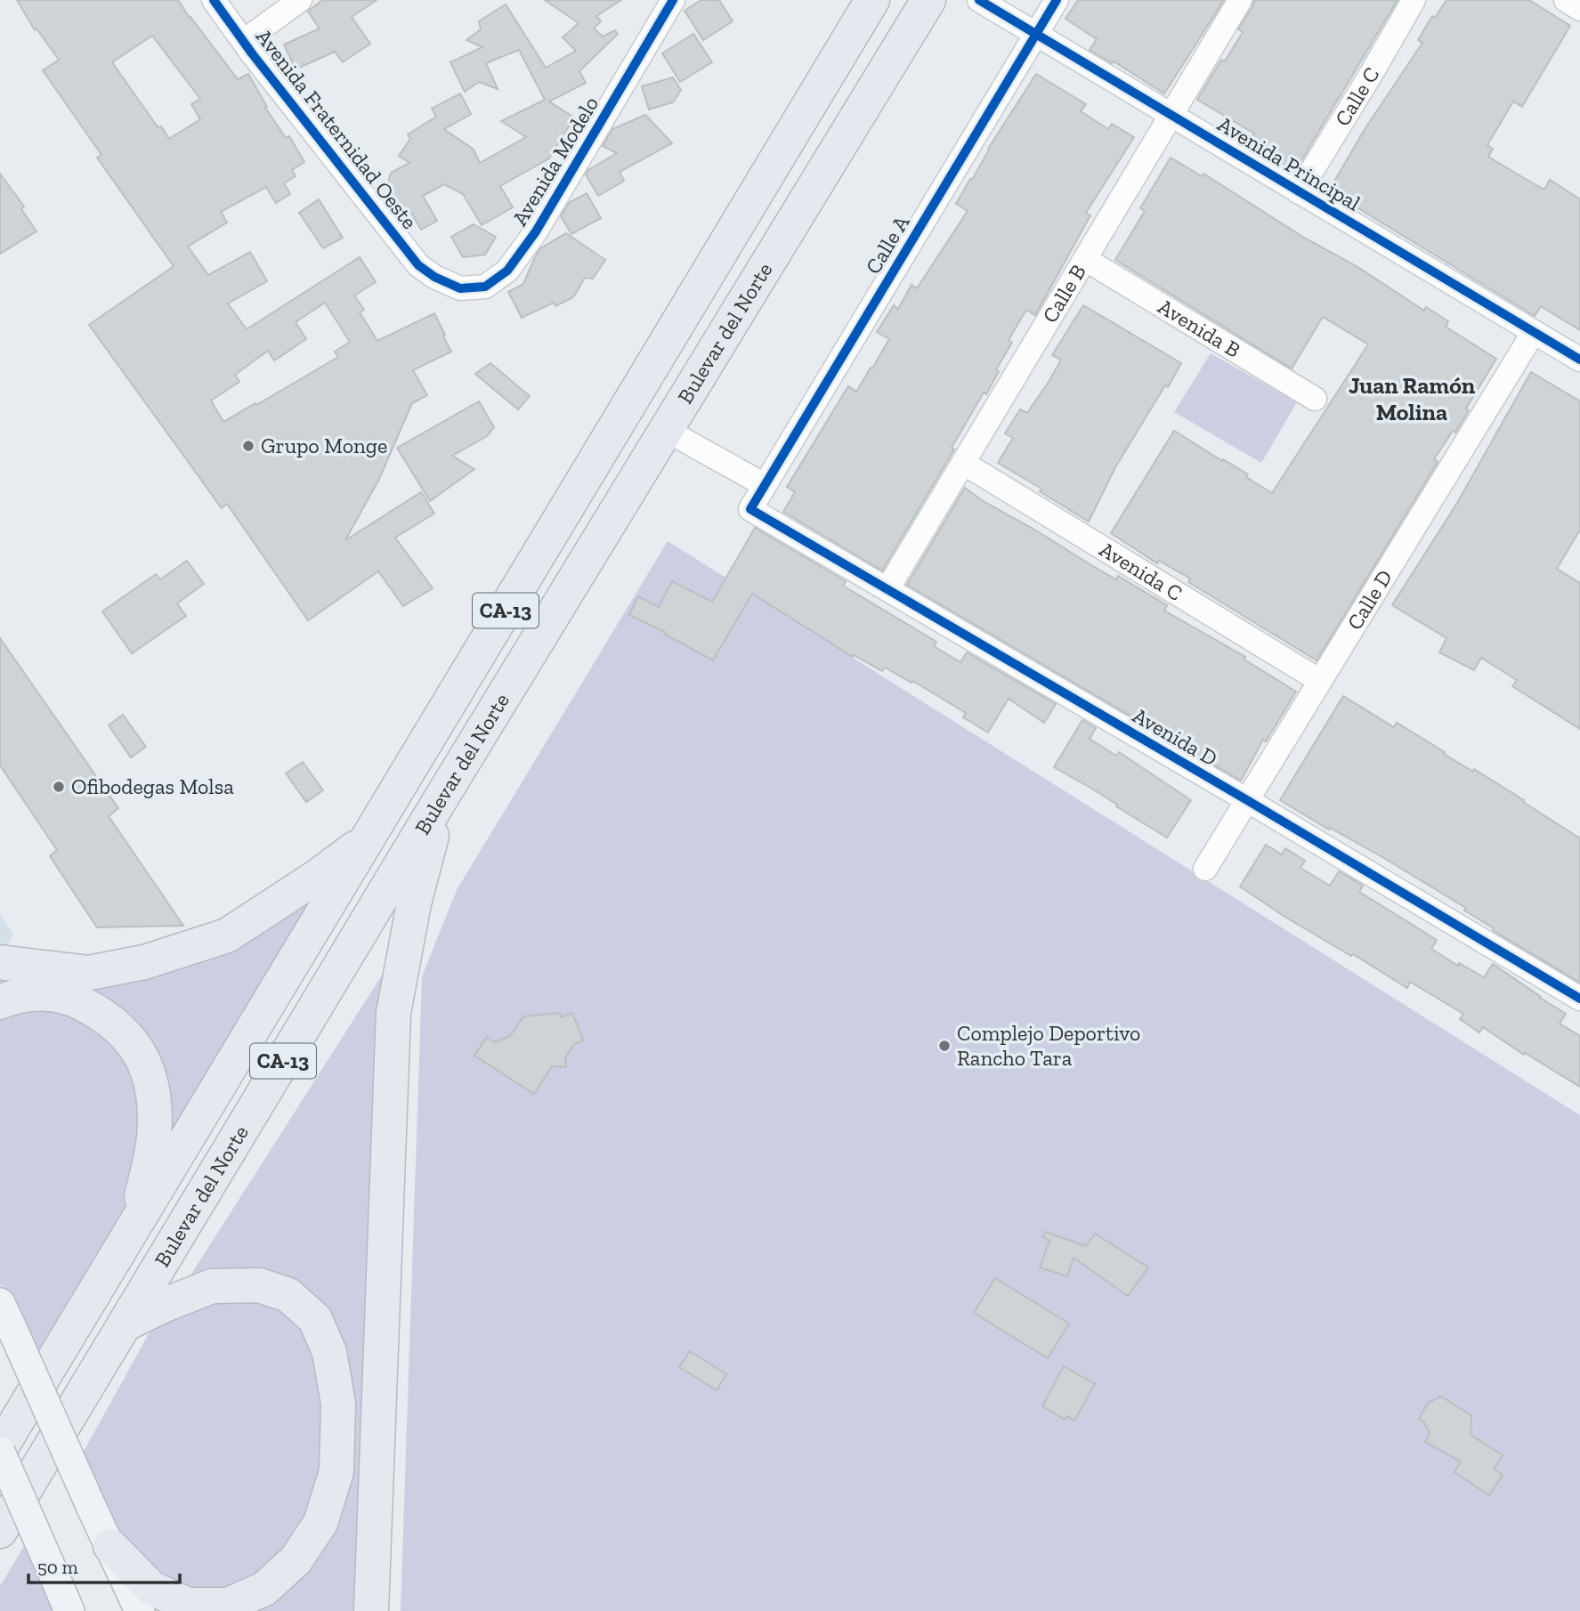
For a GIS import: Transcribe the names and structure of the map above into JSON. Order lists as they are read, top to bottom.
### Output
{
  "streets": {
    "highway": ["Bulevar del Norte", "CA-13"],
    "street": [
      "Calle C",
      "Avenida Fraternidad Oeste",
      "Avenida Modelo",
      "Avenida Principal",
      "Calle A",
      "Calle B",
      "Avenida B",
      "Avenida C",
      "Calle D",
      "Avenida D"
    ]
  },
  "crossings": [
    ["Calle C", "Avenida Principal"],
    ["Avenida Fraternidad Oeste", "Avenida Modelo"],
    ["Avenida Principal", "Calle A"],
    ["Avenida Principal", "Calle B"],
    ["Avenida Principal", "Calle D"],
    ["Calle A", "Avenida D"],
    ["Calle B", "Avenida B"],
    ["Calle B", "Avenida C"],
    ["Calle B", "Avenida D"],
    ["Avenida C", "Calle D"],
    ["Calle D", "Avenida D"]
  ],
  "districts": ["Juan Ramón Molina"],
  "places": ["Grupo Monge", "Ofibodegas Molsa", "Complejo Deportivo Rancho Tara"],
  "scale_bar": "50 m"
}
